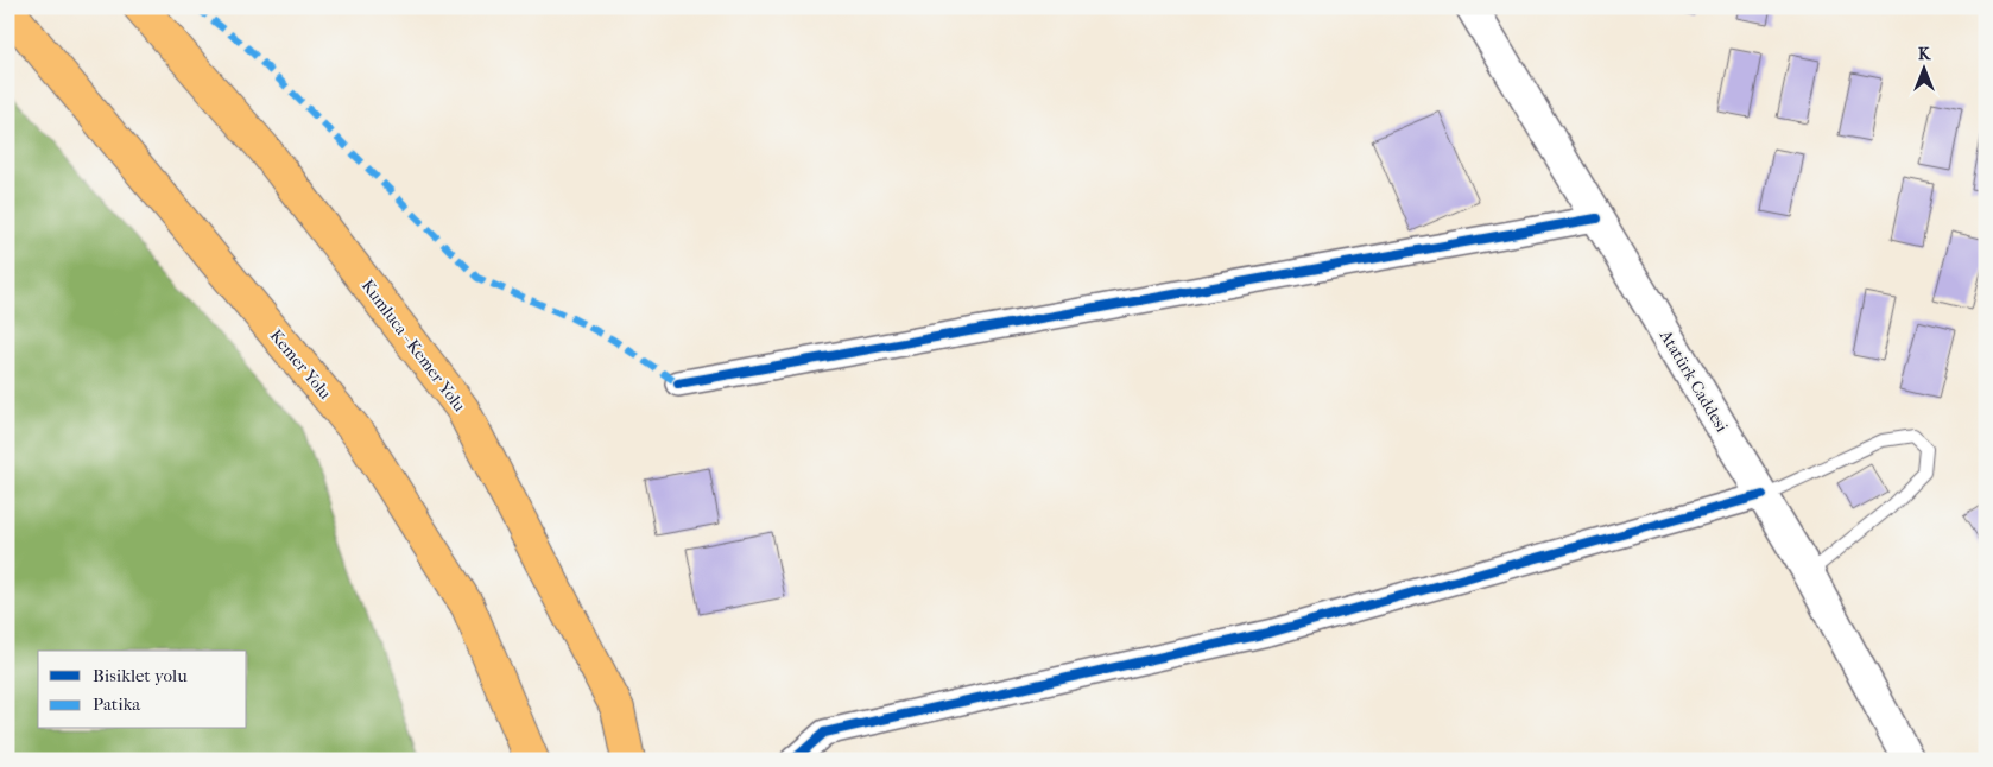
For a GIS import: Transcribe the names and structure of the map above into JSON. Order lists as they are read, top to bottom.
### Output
{
  "streets": {
    "highway": ["Kumluca - Kemer Yolu", "Kemer Yolu"],
    "street": ["Atatürk Caddesi"]
  },
  "legend": ["Bisiklet yolu", "Patika"],
  "north": "top"
}
